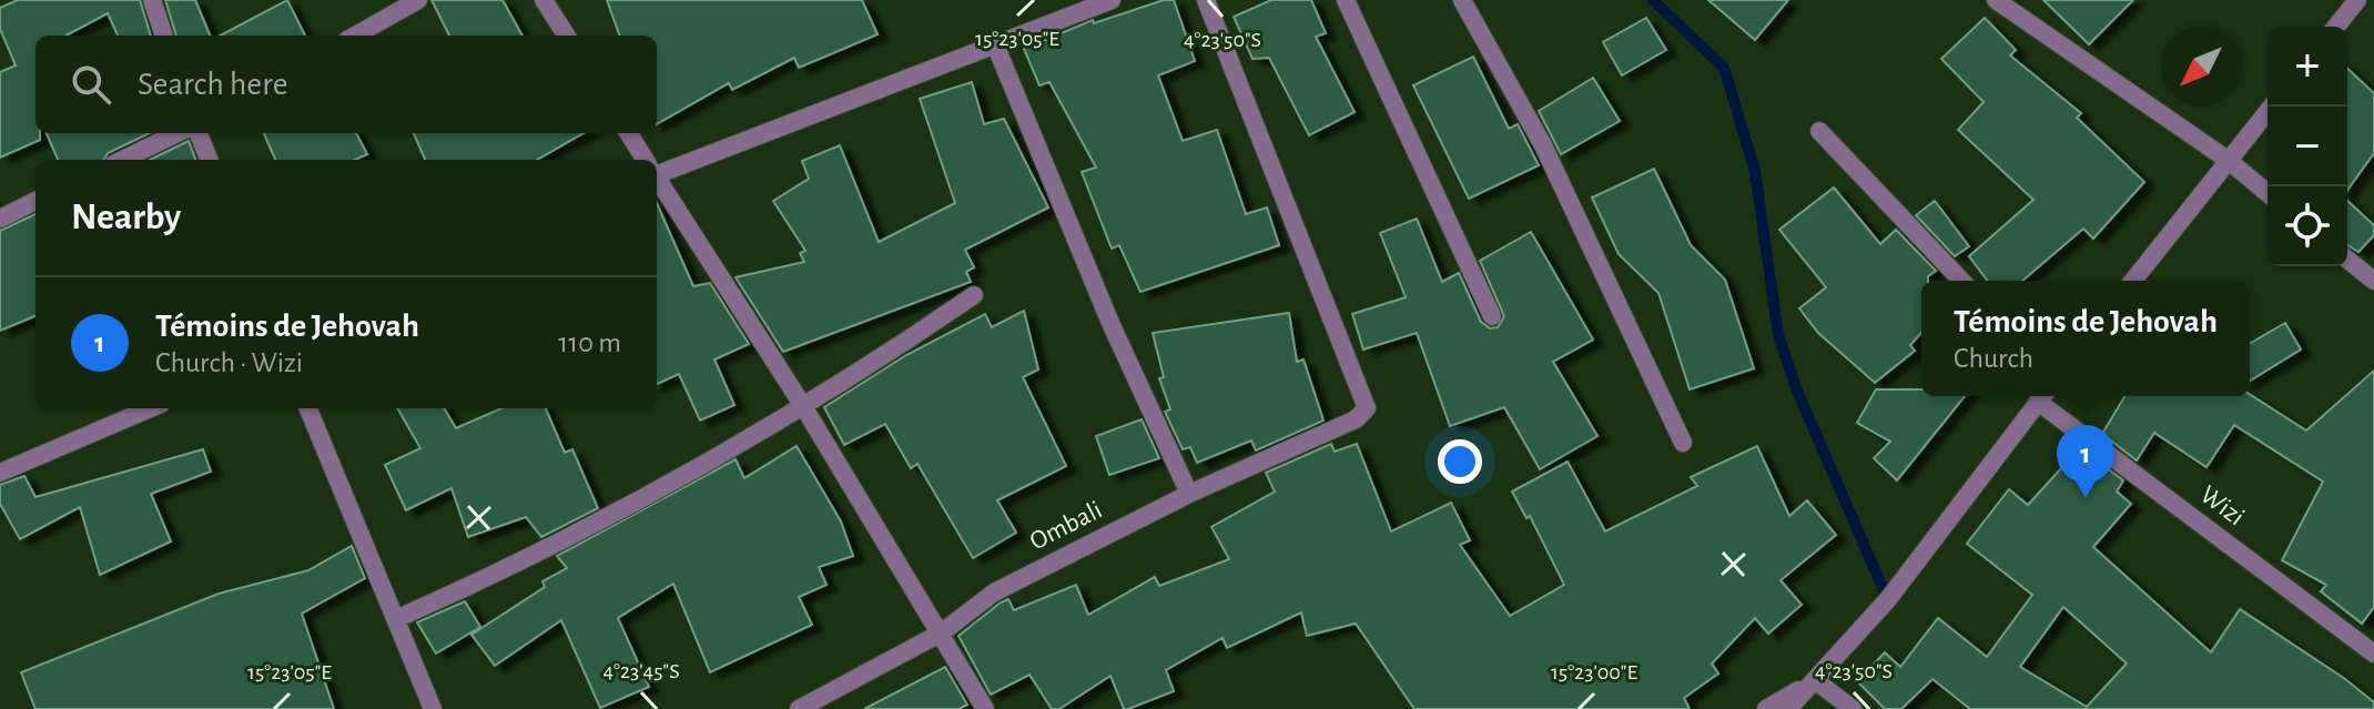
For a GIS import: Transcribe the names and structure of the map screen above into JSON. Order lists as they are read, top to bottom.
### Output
{
  "streets": {
    "street": ["Wizi", "Ombali"]
  },
  "north": "bottom left",
  "page": {
    "map_buttons": ["+", "−"],
    "search": "Search here",
    "heading": "Nearby",
    "list": [
      {
        "mark": "1",
        "name": "Témoins de Jehovah",
        "note": "Church · Wizi",
        "value": "110 m"
      }
    ],
    "popup": ["Témoins de Jehovah", "Church"],
    "pins": "1"
  },
  "coordinates": [
    "15°23'05\"E",
    "4°23'50\"S",
    "4°23'45\"S",
    "15°23'00\"E"
  ]
}
